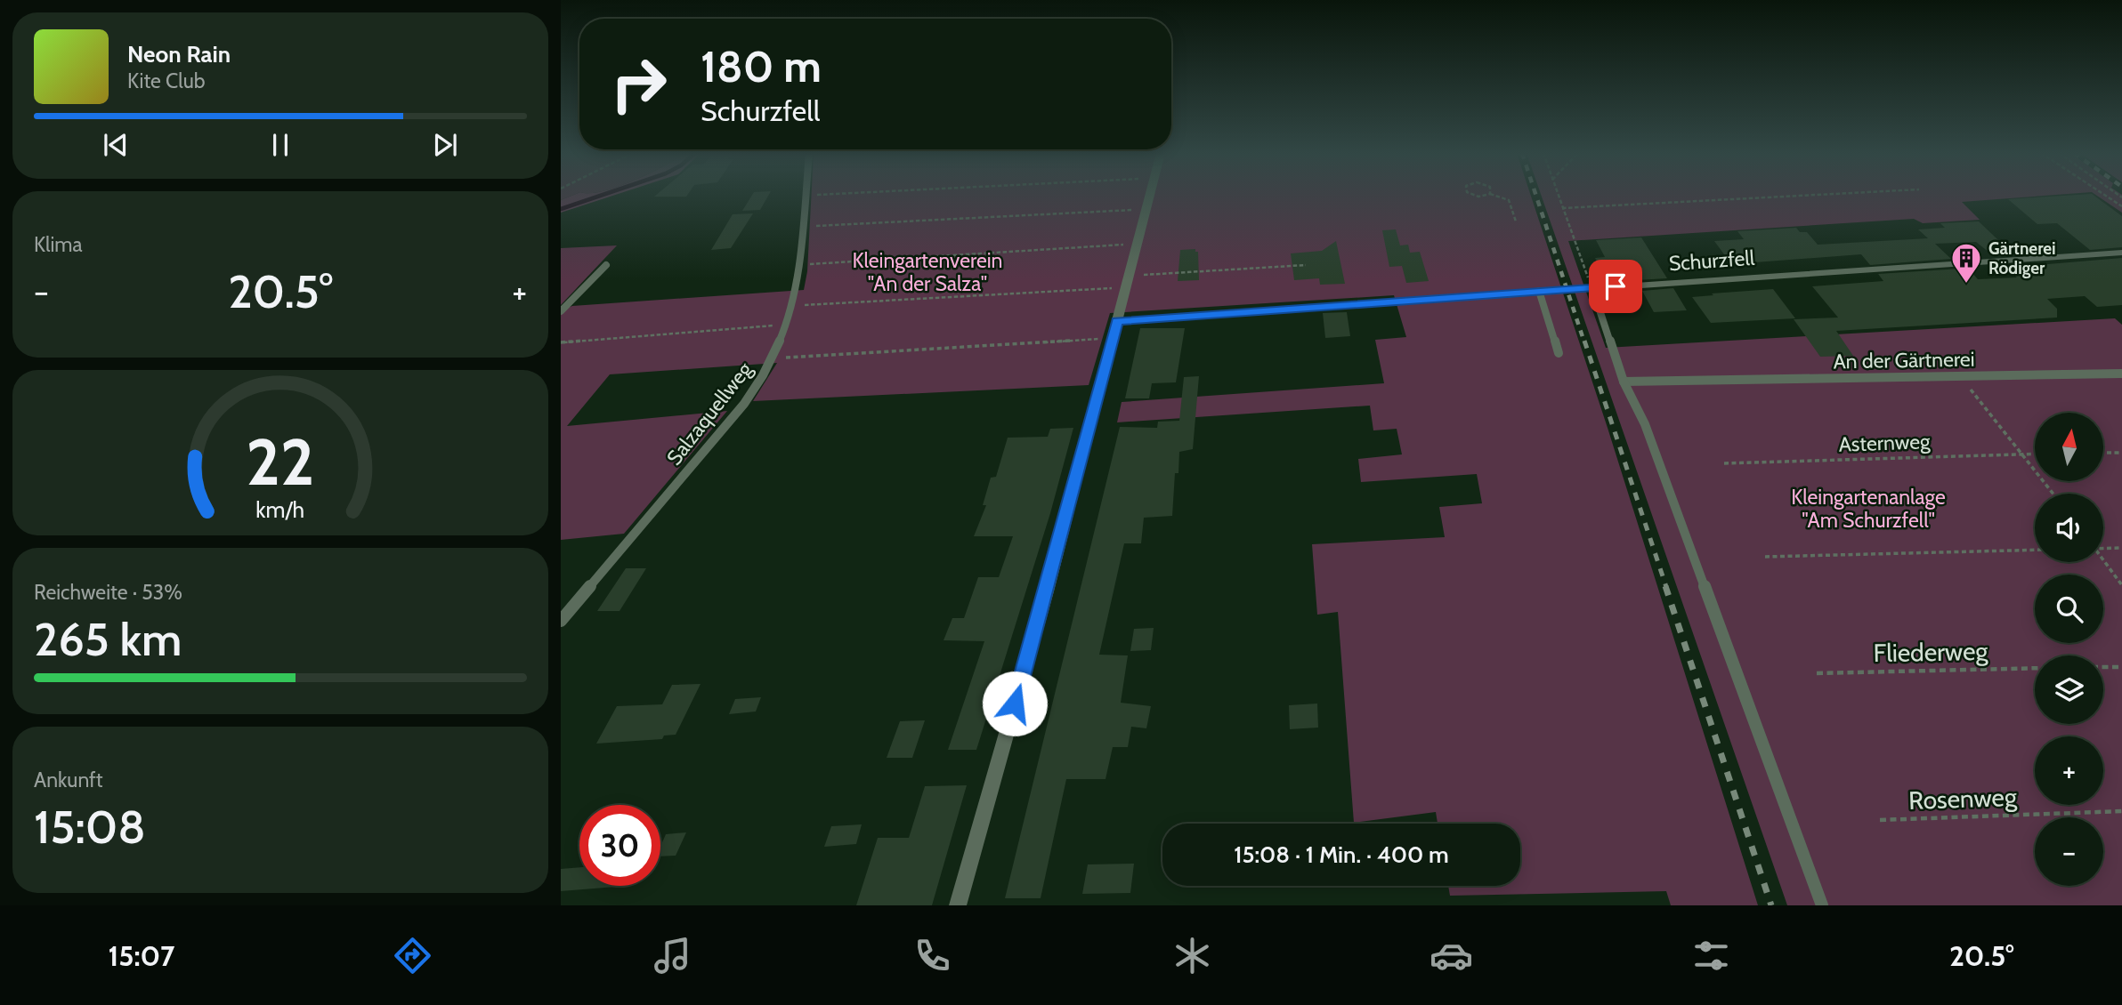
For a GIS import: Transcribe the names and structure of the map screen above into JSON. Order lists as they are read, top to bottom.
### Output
{
  "streets": {
    "street": ["Schurzfell"],
    "lane": ["An der Gärtnerei", "Salzaquellweg"],
    "path": ["Asternweg", "Fliederweg", "Rosenweg"]
  },
  "parks": ["Kleingartenverein \"An der Salza\"", "Kleingartenanlage \"Am Schurzfell\""],
  "places": {
    "building": ["Gärtnerei Rödiger"]
  },
  "north": "top",
  "page": {
    "turn": ["180 m", "Schurzfell"],
    "song": ["Neon Rain", "Kite Club"],
    "tile": [
      "Klima",
      ["Reichweite · 53%", "265 km"],
      ["Ankunft", "15:08"]
    ],
    "heat": ["−", "20.5°", "+"],
    "map_buttons": ["+", "−"],
    "limit": "30",
    "trip": "15:08 · 1 Min. · 400 m",
    "tabs": ["15:07", "20.5°"],
    "gauge": ["22", "km/h"]
  }
}
